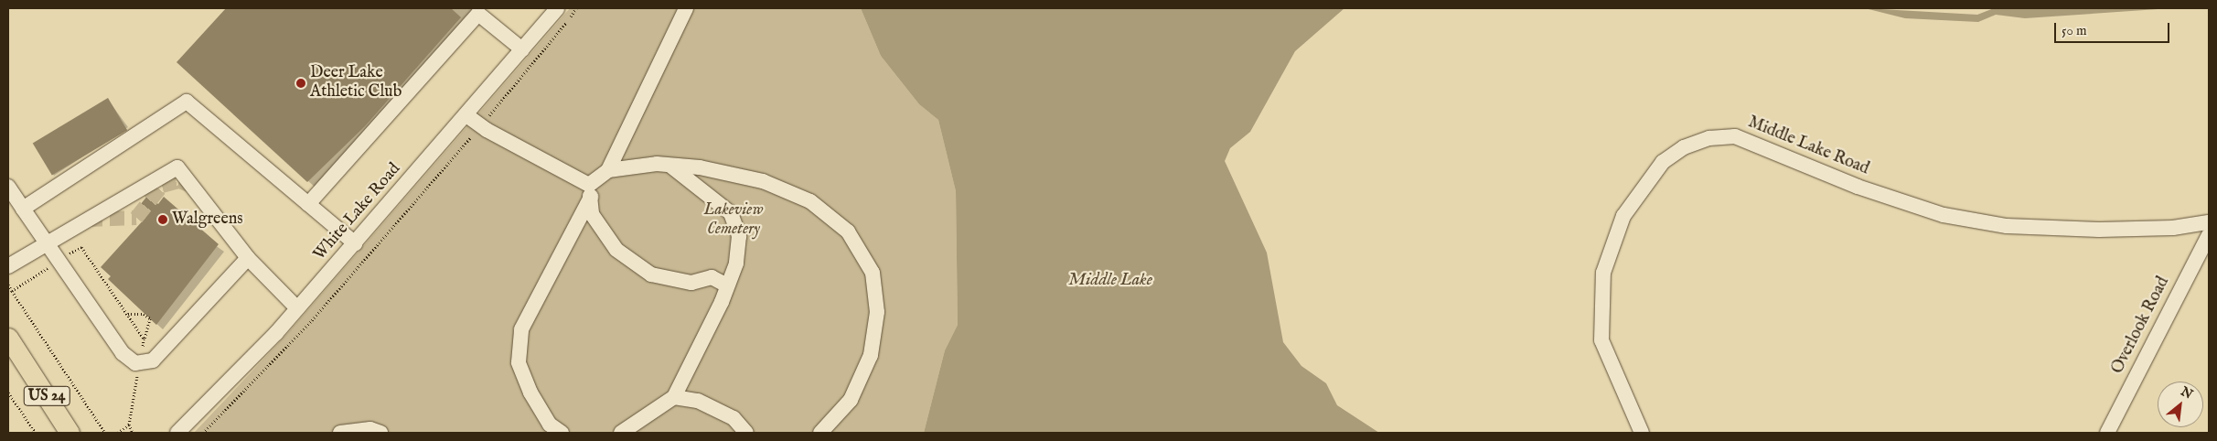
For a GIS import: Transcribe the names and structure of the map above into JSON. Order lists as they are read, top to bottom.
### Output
{
  "streets": {
    "main road": ["US 24"],
    "street": ["Middle Lake Road", "White Lake Road", "Overlook Road"]
  },
  "water": ["Middle Lake"],
  "parks": ["Lakeview Cemetery"],
  "places": ["Deer Lake Athletic Club", "Walgreens"],
  "scale_bar": "50 m",
  "north": "top right"
}
